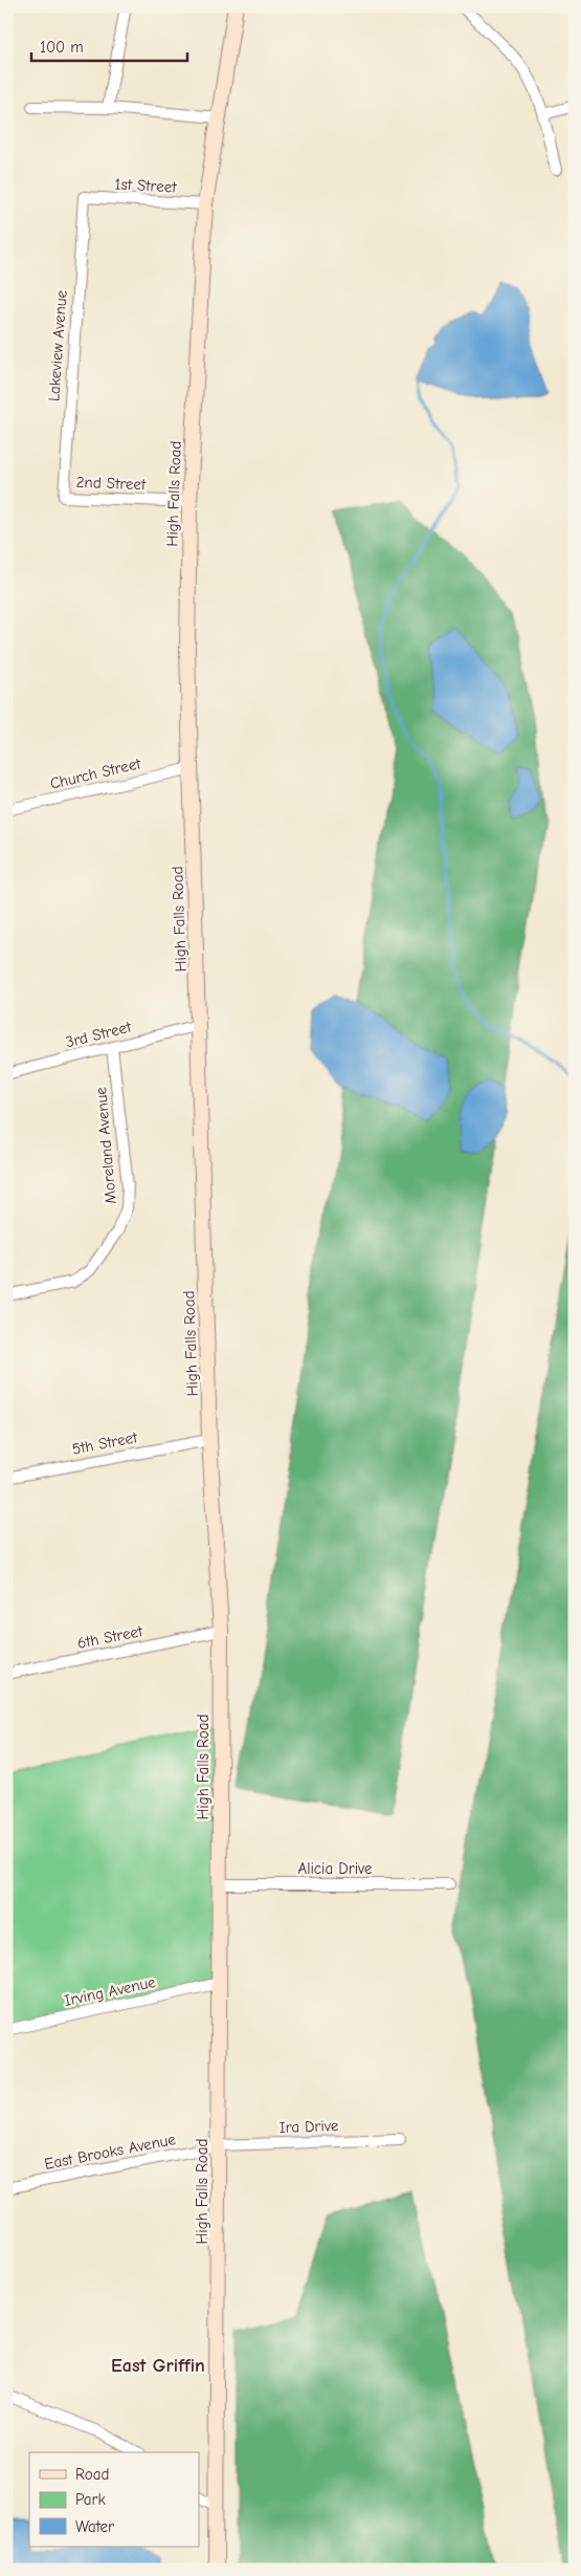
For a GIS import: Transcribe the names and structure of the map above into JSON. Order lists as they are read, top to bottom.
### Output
{
  "streets": {
    "street": [
      "1st Street",
      "Lakeview Avenue",
      "2nd Street",
      "High Falls Road",
      "Church Street",
      "3rd Street",
      "Moreland Avenue",
      "5th Street",
      "6th Street",
      "Alicia Drive",
      "Irving Avenue",
      "Ira Drive",
      "East Brooks Avenue"
    ]
  },
  "crossings": [
    ["1st Street", "Lakeview Avenue"],
    ["1st Street", "High Falls Road"],
    ["Lakeview Avenue", "2nd Street"],
    ["2nd Street", "High Falls Road"],
    ["High Falls Road", "Church Street"],
    ["High Falls Road", "3rd Street"],
    ["High Falls Road", "5th Street"],
    ["High Falls Road", "6th Street"],
    ["High Falls Road", "Alicia Drive"],
    ["High Falls Road", "Irving Avenue"],
    ["High Falls Road", "Ira Drive"],
    ["High Falls Road", "East Brooks Avenue"],
    ["3rd Street", "Moreland Avenue"],
    ["Ira Drive", "East Brooks Avenue"]
  ],
  "districts": ["East Griffin"],
  "legend": ["Road", "Park", "Water"],
  "scale_bar": "100 m"
}
